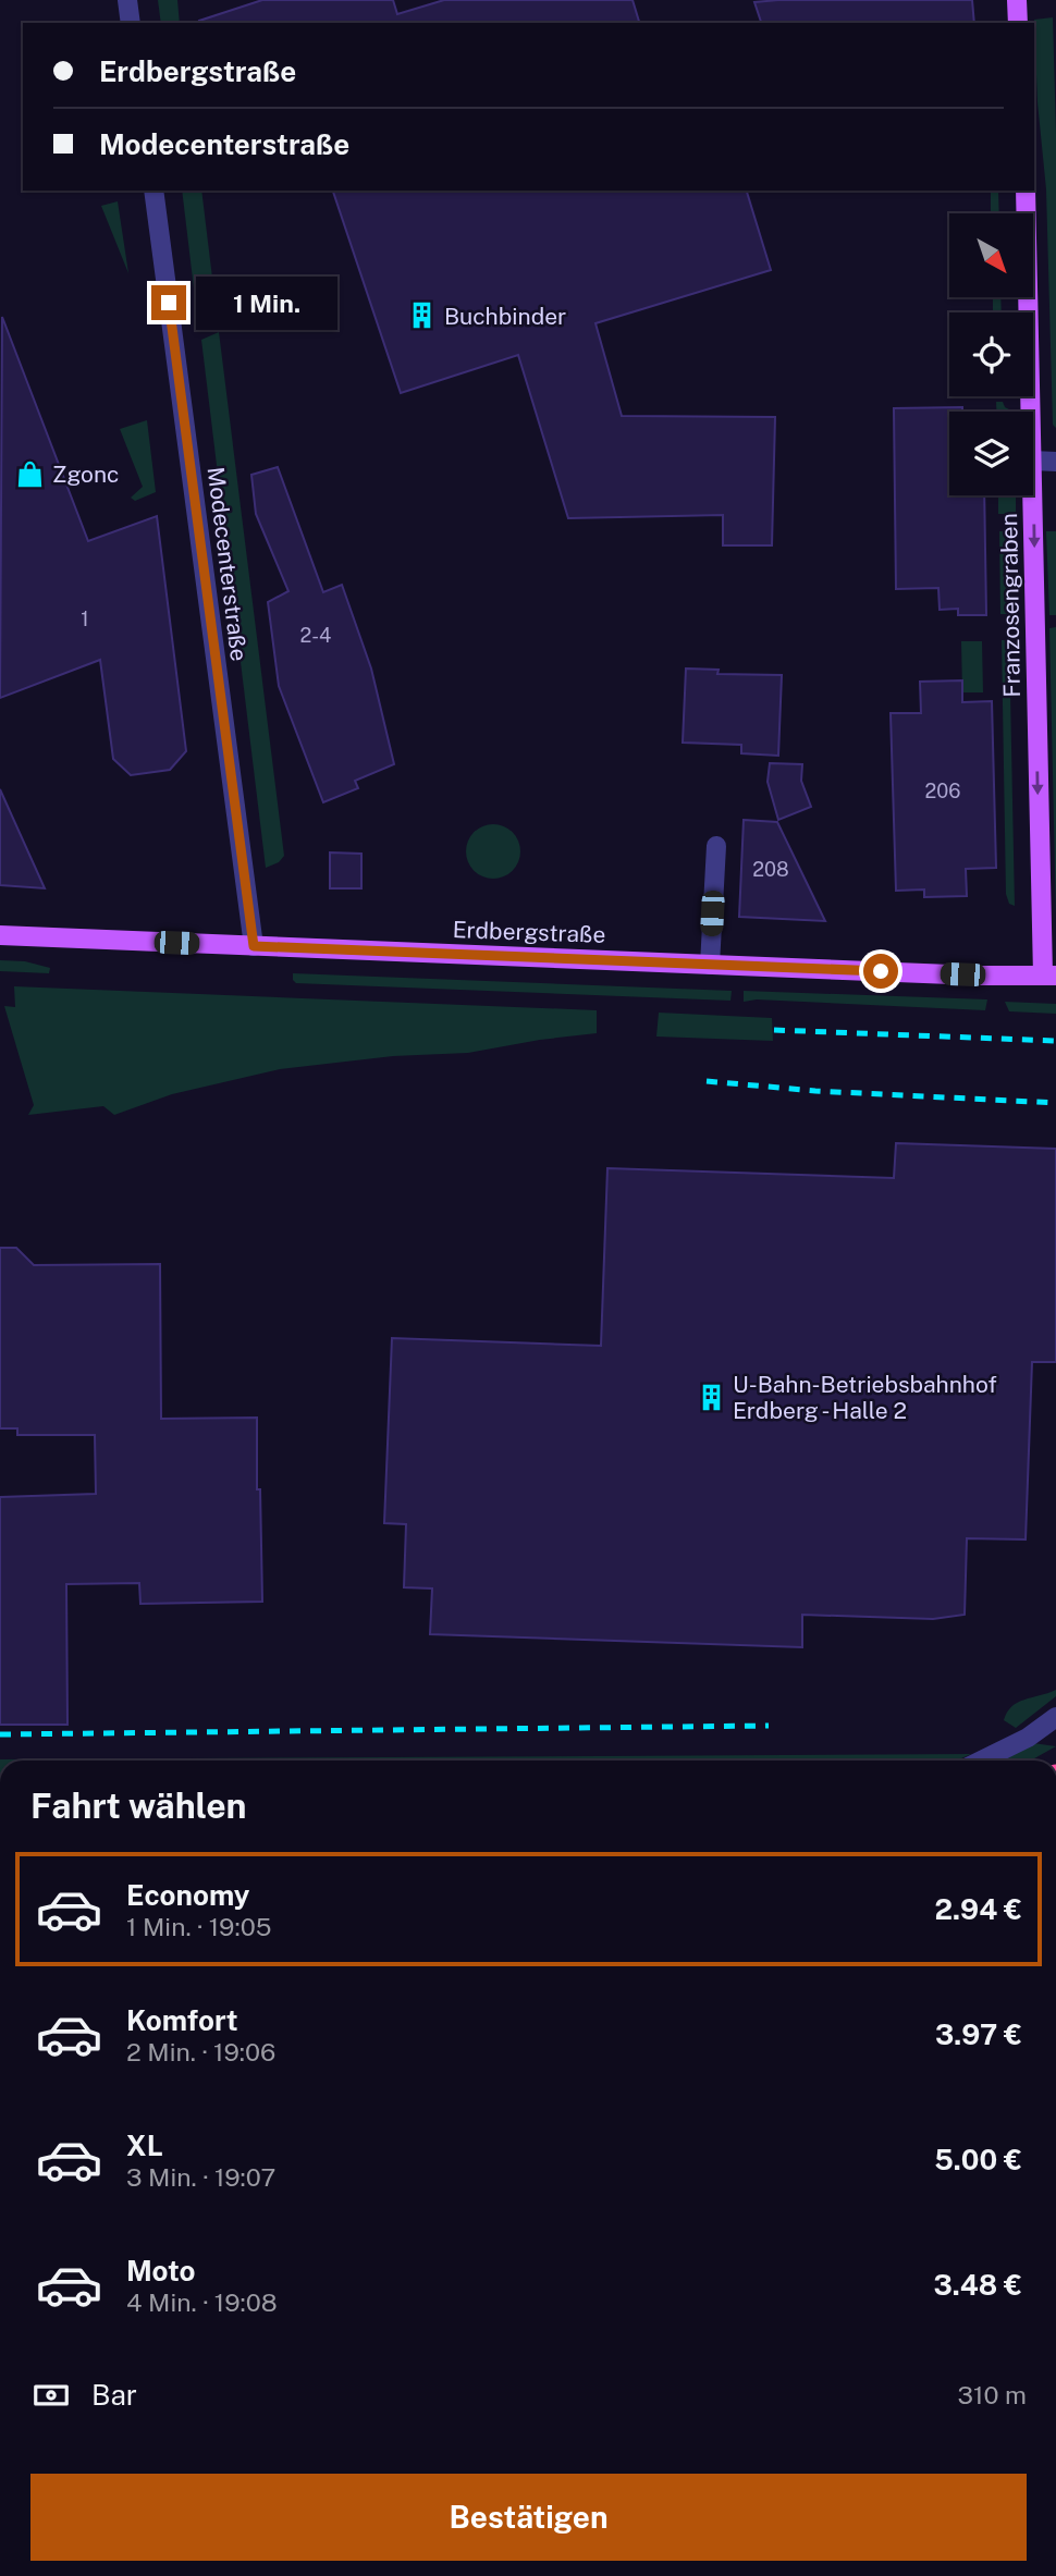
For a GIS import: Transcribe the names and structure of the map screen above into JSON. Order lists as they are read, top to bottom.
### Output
{
  "streets": {
    "main road": ["Franzosengraben", "Erdbergstraße"],
    "street": ["Modecenterstraße"]
  },
  "crossings": [
    ["Modecenterstraße", "Erdbergstraße"],
    ["Franzosengraben", "Erdbergstraße"]
  ],
  "one_way": ["Franzosengraben"],
  "places": {
    "building": ["Buchbinder", "U-Bahn-Betriebsbahnhof Erdberg - Halle 2"],
    "shop": ["Zgonc"]
  },
  "house_numbers": [
    "1",
    "2-4",
    "206",
    "208"
  ],
  "north": "bottom right",
  "page": {
    "banner": ["Erdbergstraße", "Modecenterstraße"],
    "bubble": "1 Min.",
    "heading": "Fahrt wählen",
    "list": [
      {
        "name": "Economy",
        "note": "1 Min. · 19:05",
        "value": "2.94 €"
      },
      {
        "name": "Komfort",
        "note": "2 Min. · 19:06",
        "value": "3.97 €"
      },
      {
        "name": "XL",
        "note": "3 Min. · 19:07",
        "value": "5.00 €"
      },
      {
        "name": "Moto",
        "note": "4 Min. · 19:08",
        "value": "3.48 €"
      }
    ],
    "pay": ["Bar", "310 m"],
    "buttons": "Bestätigen"
  }
}
